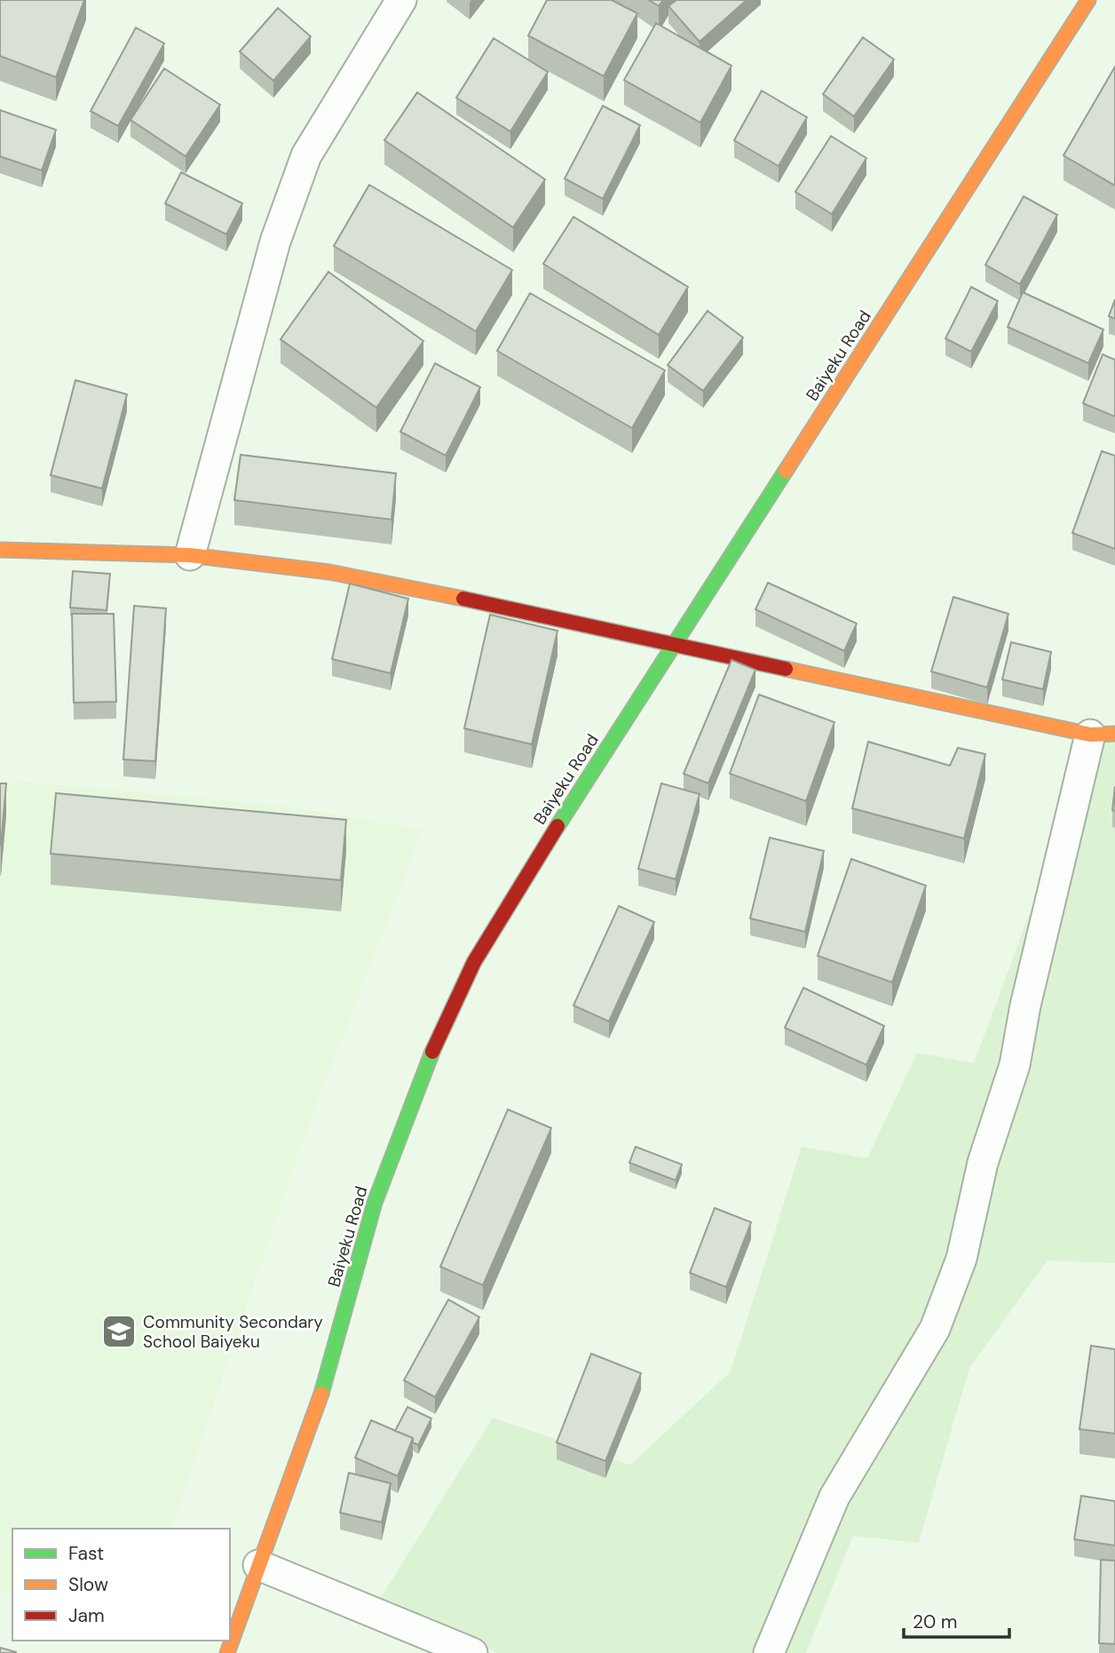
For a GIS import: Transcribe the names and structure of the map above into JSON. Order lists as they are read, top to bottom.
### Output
{
  "streets": {
    "main road": ["Baiyeku Road"]
  },
  "places": {
    "school or university": ["Community Secondary School Baiyeku"]
  },
  "legend": ["Fast", "Slow", "Jam"],
  "scale_bar": "20 m"
}
